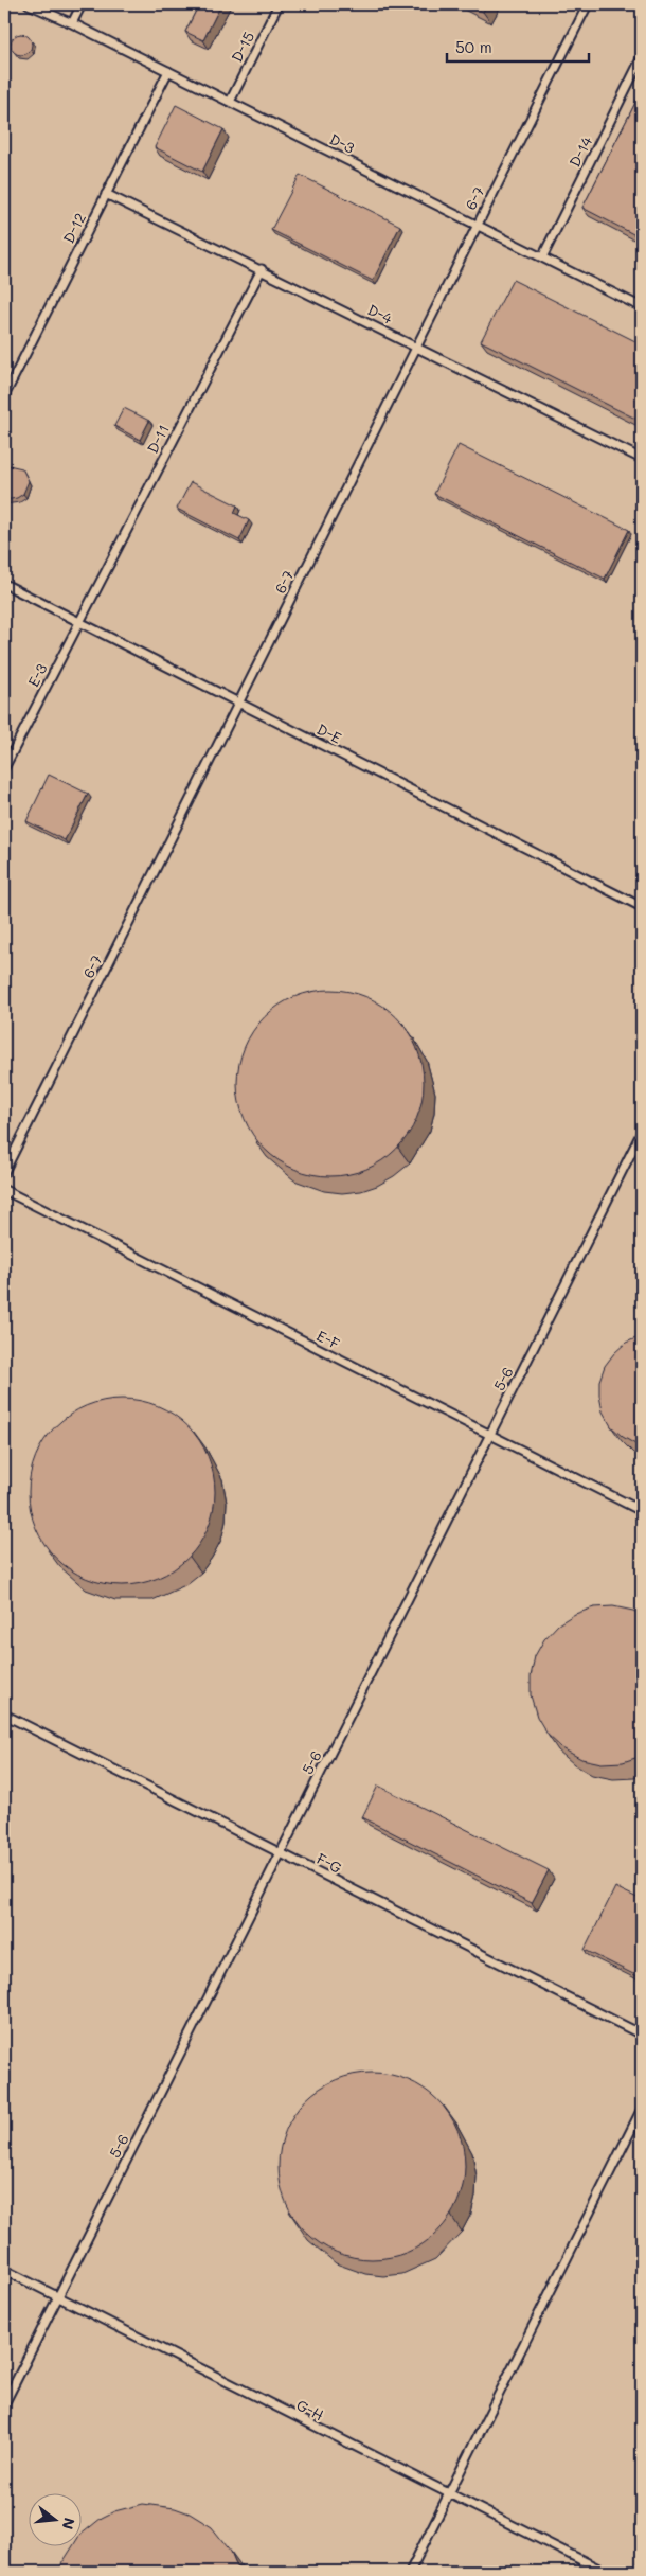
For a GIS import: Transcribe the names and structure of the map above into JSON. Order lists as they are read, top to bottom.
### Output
{
  "streets": {
    "lane": [
      "D-15",
      "D-3",
      "D-14",
      "6-7",
      "D-12",
      "D-4",
      "D-11",
      "E-3",
      "D-E",
      "E-F",
      "5-6",
      "F-G",
      "G-H"
    ]
  },
  "crossings": [
    ["D-15", "D-3"],
    ["D-3", "D-14"],
    ["D-3", "6-7"],
    ["D-3", "D-12"],
    ["6-7", "D-4"],
    ["6-7", "D-E"],
    ["D-12", "D-4"],
    ["D-4", "D-11"],
    ["D-11", "E-3"],
    ["D-11", "D-E"],
    ["E-3", "D-E"],
    ["E-F", "5-6"],
    ["5-6", "F-G"],
    ["5-6", "G-H"]
  ],
  "scale_bar": "50 m",
  "north": "right"
}
